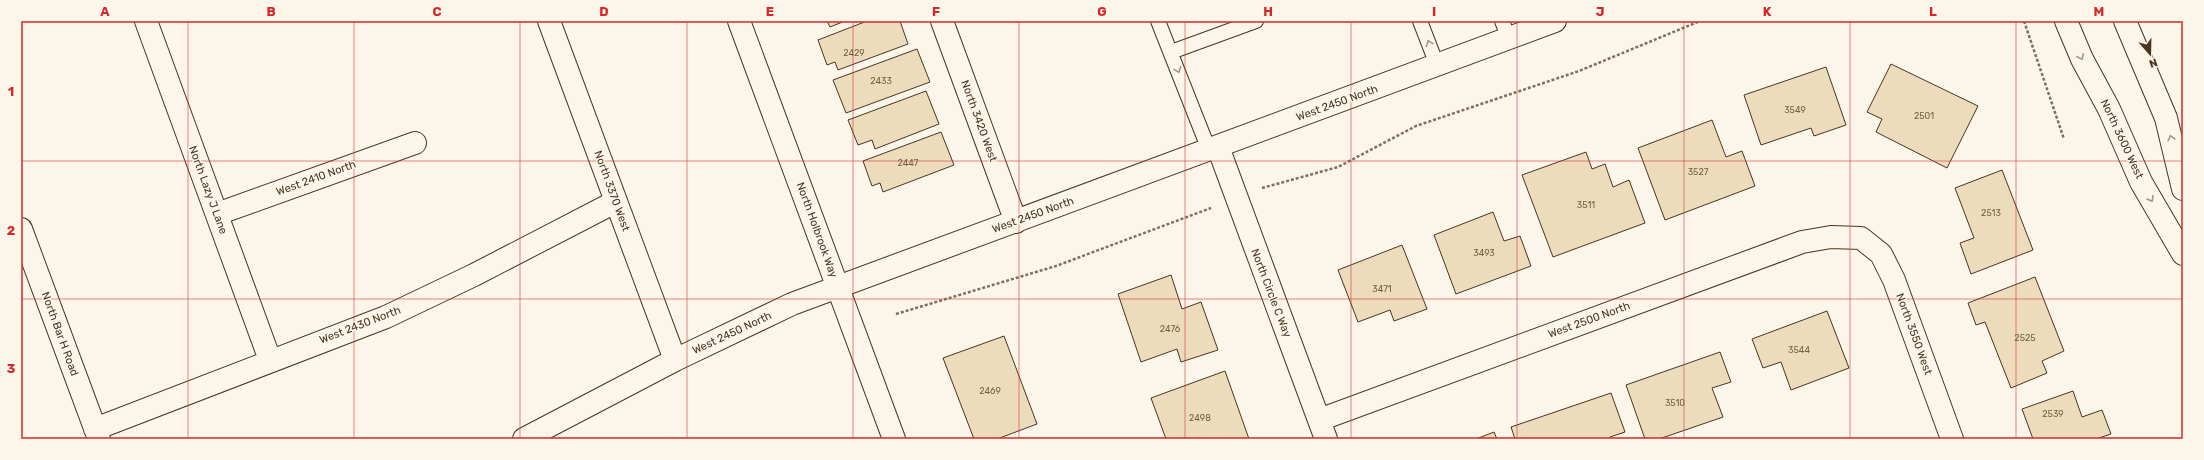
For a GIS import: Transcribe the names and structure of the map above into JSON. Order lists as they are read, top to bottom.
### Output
{
  "streets": {
    "street": [
      "West 2450 North",
      "North 3420 West",
      "North 3600 West",
      "West 2410 North",
      "North Lazy J Lane",
      "North 3370 West",
      "North Holbrook Way",
      "North Circle C Way",
      "West 2500 North",
      "West 2430 North",
      "North Bar H Road",
      "North 3550 West"
    ]
  },
  "crossings": [
    ["West 2450 North", "North 3420 West"],
    ["West 2450 North", "North 3370 West"],
    ["West 2450 North", "North Holbrook Way"],
    ["West 2450 North", "North Circle C Way"],
    ["West 2410 North", "North Lazy J Lane"],
    ["North Lazy J Lane", "West 2430 North"],
    ["North 3370 West", "West 2430 North"],
    ["North Circle C Way", "West 2500 North"],
    ["West 2500 North", "North 3550 West"],
    ["West 2430 North", "North Bar H Road"]
  ],
  "house_numbers": [
    "2429",
    "2433",
    "3549",
    "2501",
    "2447",
    "3527",
    "3511",
    "2513",
    "3493",
    "3471",
    "2476",
    "2525",
    "3544",
    "2469",
    "3510",
    "2539",
    "2498"
  ],
  "north": "bottom",
  "grid": {
    "columns": [
      "A",
      "B",
      "C",
      "D",
      "E",
      "F",
      "G",
      "H",
      "I",
      "J",
      "K",
      "L",
      "M"
    ],
    "rows": ["1", "2", "3"]
  }
}
